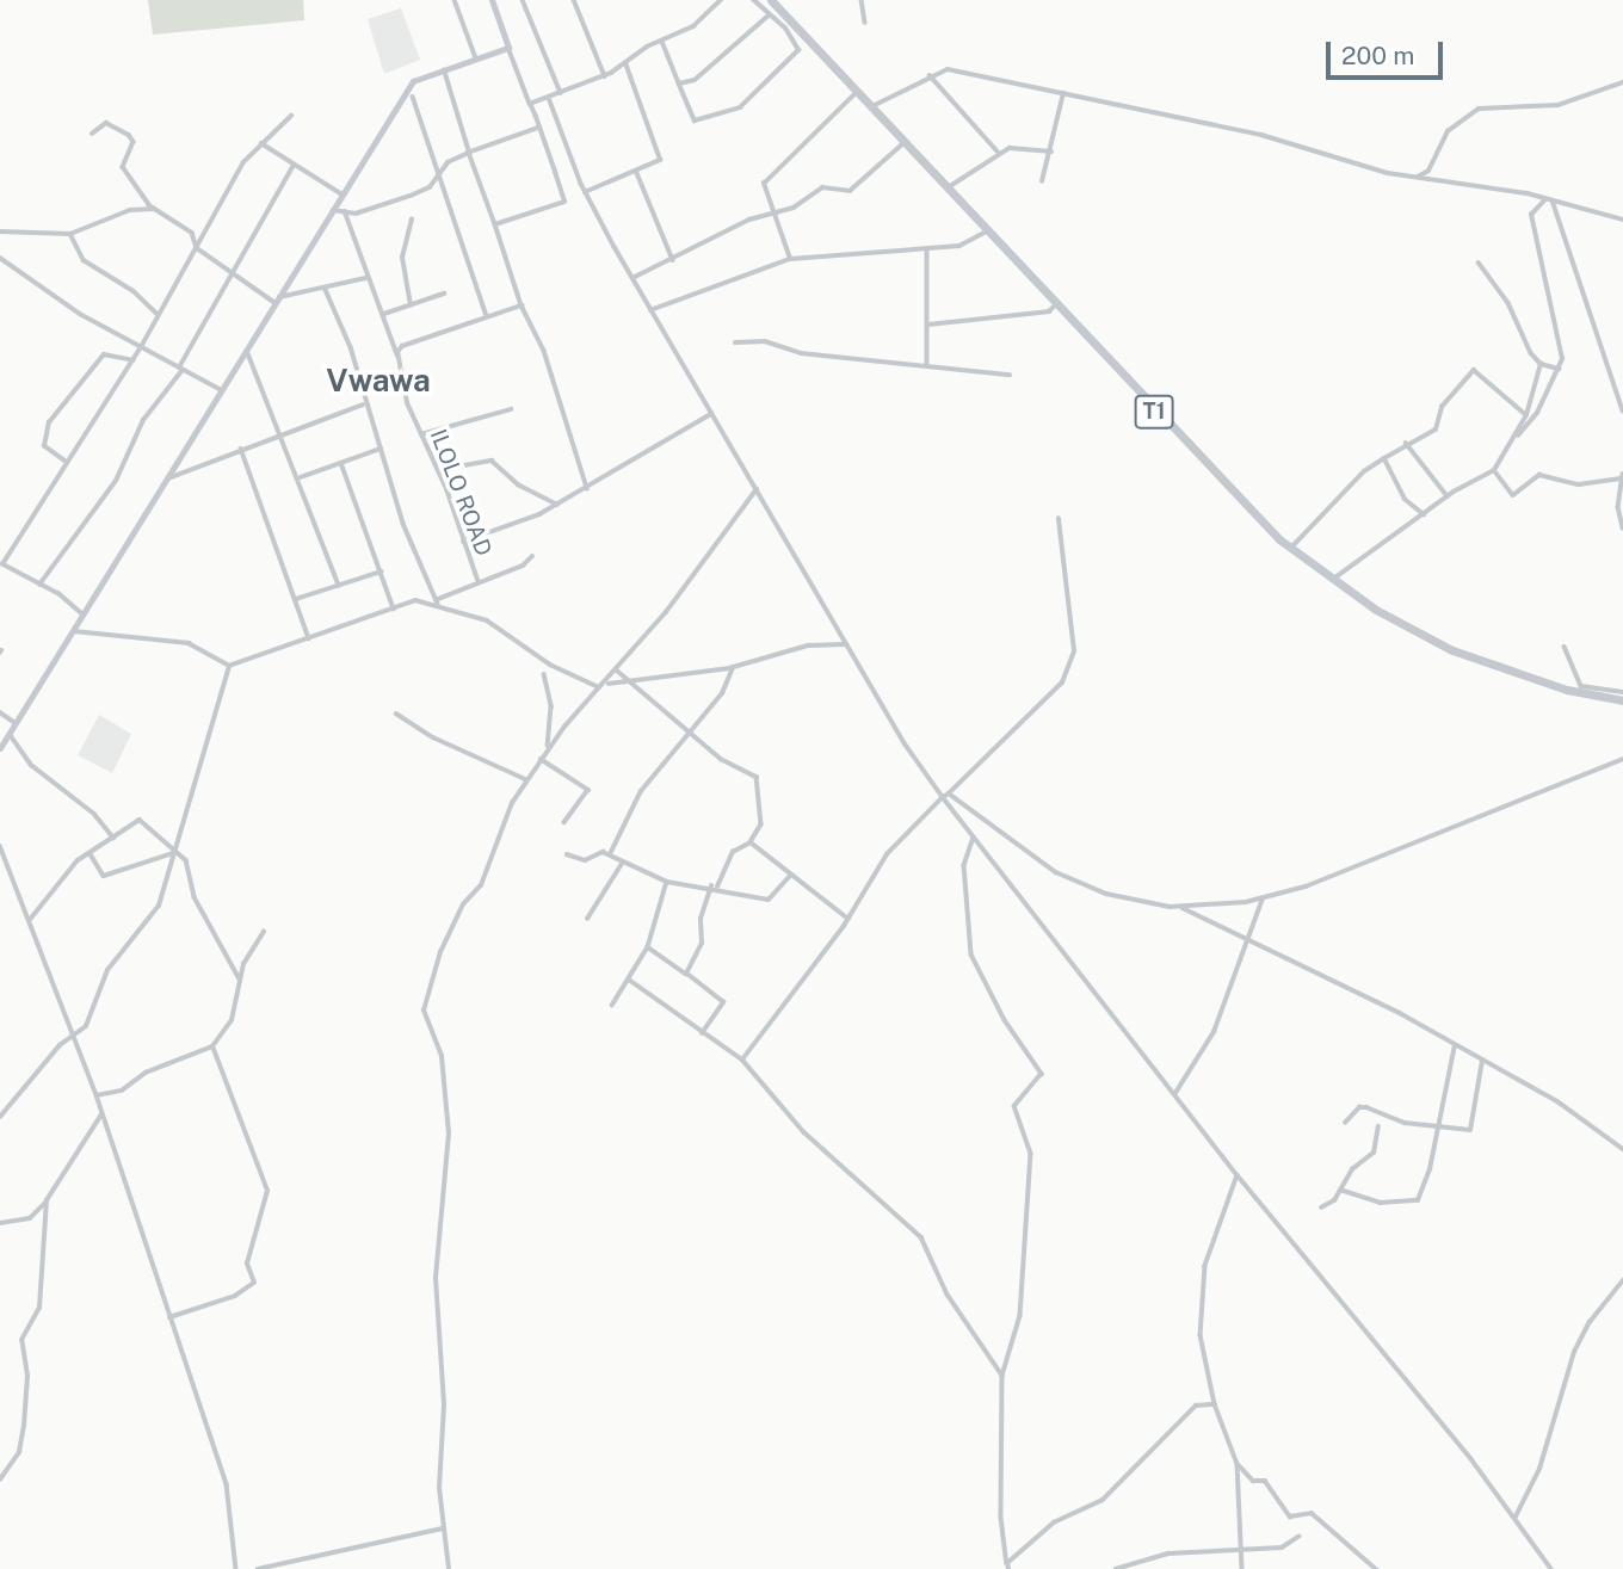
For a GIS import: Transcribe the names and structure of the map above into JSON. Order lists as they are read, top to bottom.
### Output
{
  "streets": {
    "highway": ["T1"],
    "street": ["ILOLO ROAD"]
  },
  "districts": ["Vwawa"],
  "scale_bar": "200 m"
}
